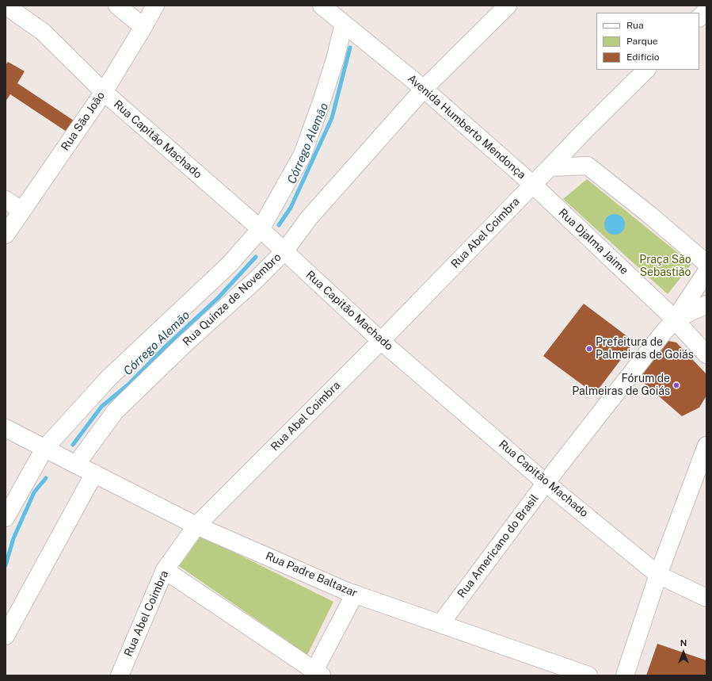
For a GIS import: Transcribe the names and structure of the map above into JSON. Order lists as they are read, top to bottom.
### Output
{
  "streets": {
    "street": [
      "Rua São João",
      "Avenida Humberto Mendonça",
      "Rua Capitão Machado",
      "Rua Abel Coimbra",
      "Rua Djalma Jaime",
      "Rua Quinze de Novembro",
      "Rua Americano do Brasil",
      "Rua Padre Baltazar"
    ]
  },
  "crossings": [
    ["Rua São João", "Rua Capitão Machado"],
    ["Avenida Humberto Mendonça", "Rua Abel Coimbra"],
    ["Avenida Humberto Mendonça", "Rua Djalma Jaime"],
    ["Avenida Humberto Mendonça", "Rua Quinze de Novembro"],
    ["Rua Capitão Machado", "Rua Abel Coimbra"],
    ["Rua Capitão Machado", "Rua Quinze de Novembro"],
    ["Rua Capitão Machado", "Rua Americano do Brasil"],
    ["Rua Abel Coimbra", "Rua Djalma Jaime"],
    ["Rua Abel Coimbra", "Rua Padre Baltazar"],
    ["Rua Djalma Jaime", "Rua Americano do Brasil"],
    ["Rua Quinze de Novembro", "Rua Padre Baltazar"],
    ["Rua Americano do Brasil", "Rua Padre Baltazar"]
  ],
  "water": ["Córrego Alemão"],
  "parks": ["Praça São Sebastião"],
  "places": ["Prefeitura de Palmeiras de Goiás", "Fórum de Palmeiras de Goiás"],
  "legend": ["Rua", "Parque", "Edifício"],
  "north": "top"
}
